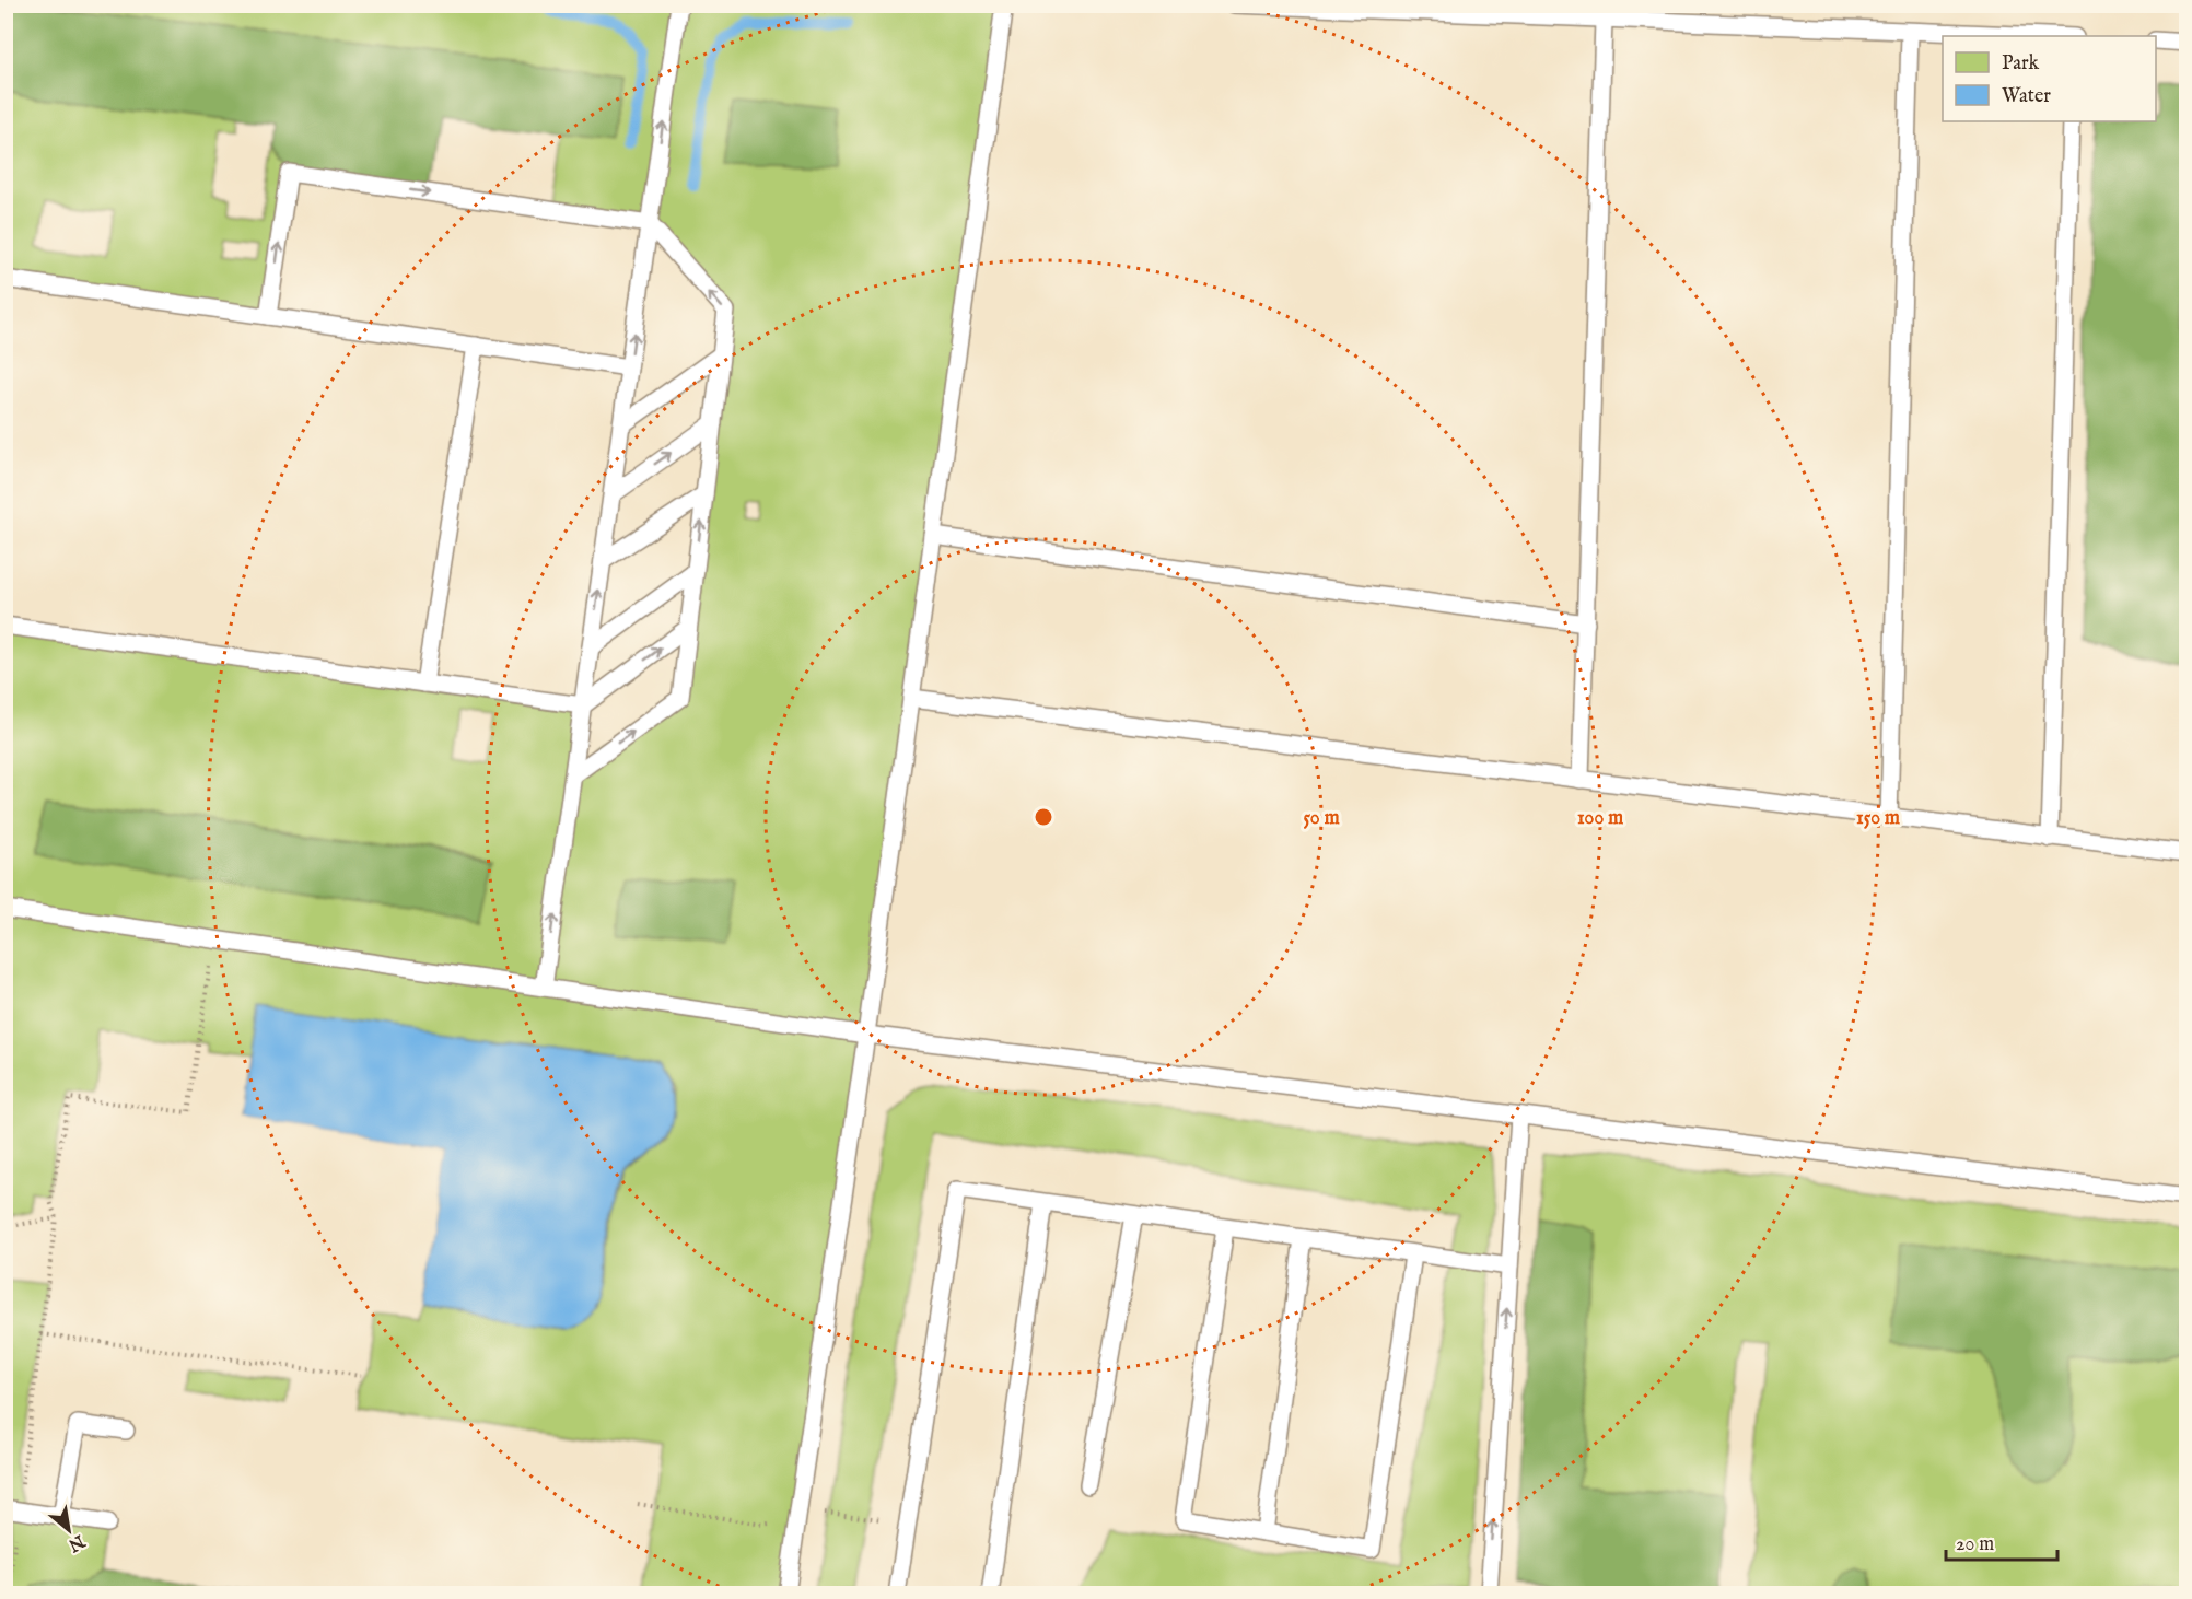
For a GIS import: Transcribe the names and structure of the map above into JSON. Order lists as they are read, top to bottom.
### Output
{
  "legend": ["Park", "Water"],
  "scale_bar": "20 m",
  "north": "bottom right",
  "rings": ["50 m", "100 m", "150 m"]
}
